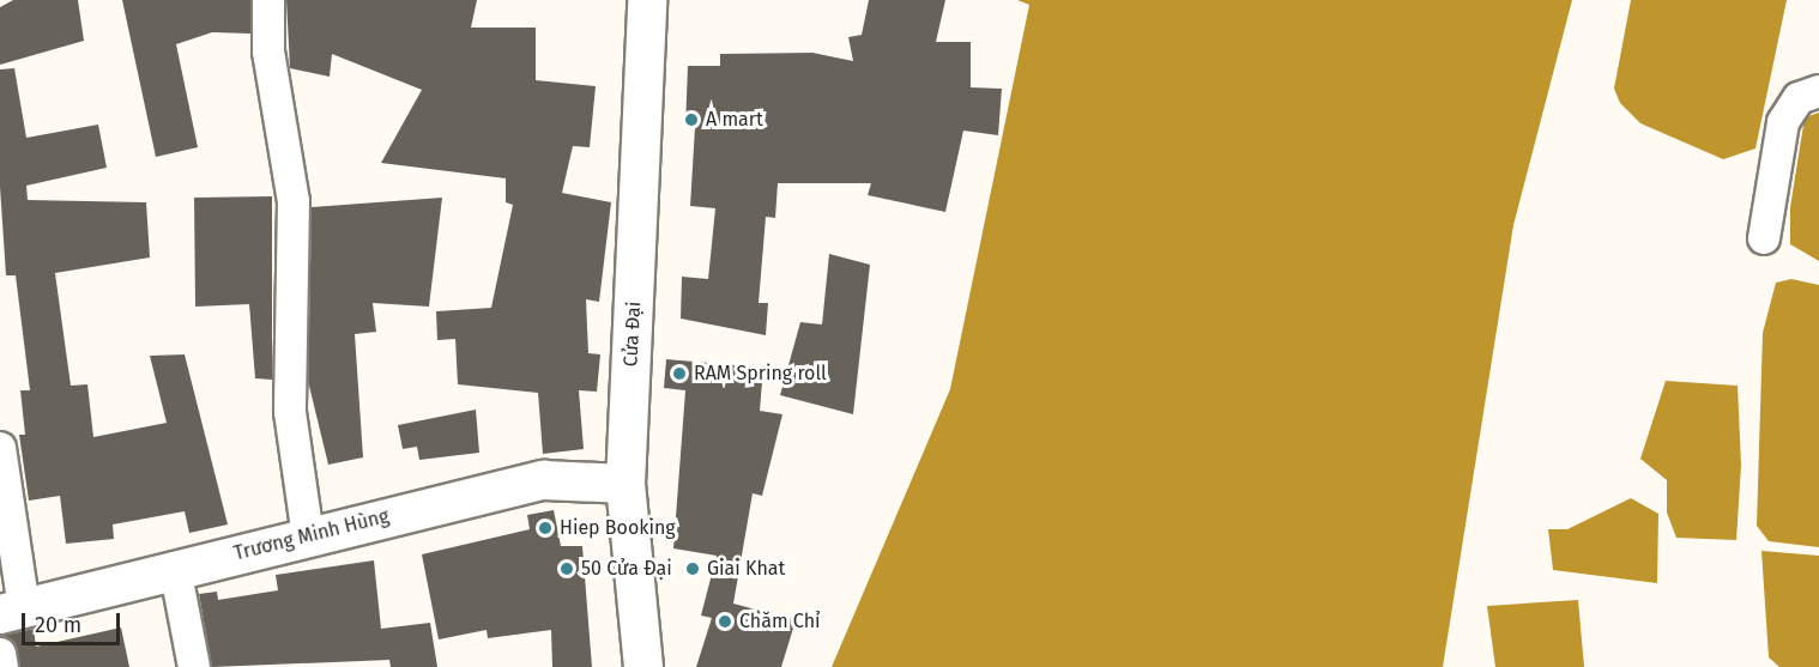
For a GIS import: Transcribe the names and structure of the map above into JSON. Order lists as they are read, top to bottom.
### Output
{
  "streets": {
    "street": ["Cửa Đại", "Trương Minh Hùng"]
  },
  "crossings": [
    ["Cửa Đại", "Trương Minh Hùng"]
  ],
  "places": [
    "A mart",
    "RAM Spring roll",
    "Hiep Booking",
    "50 Cửa Đại",
    "Giai Khat",
    "Chăm Chỉ"
  ],
  "scale_bar": "20 m"
}
